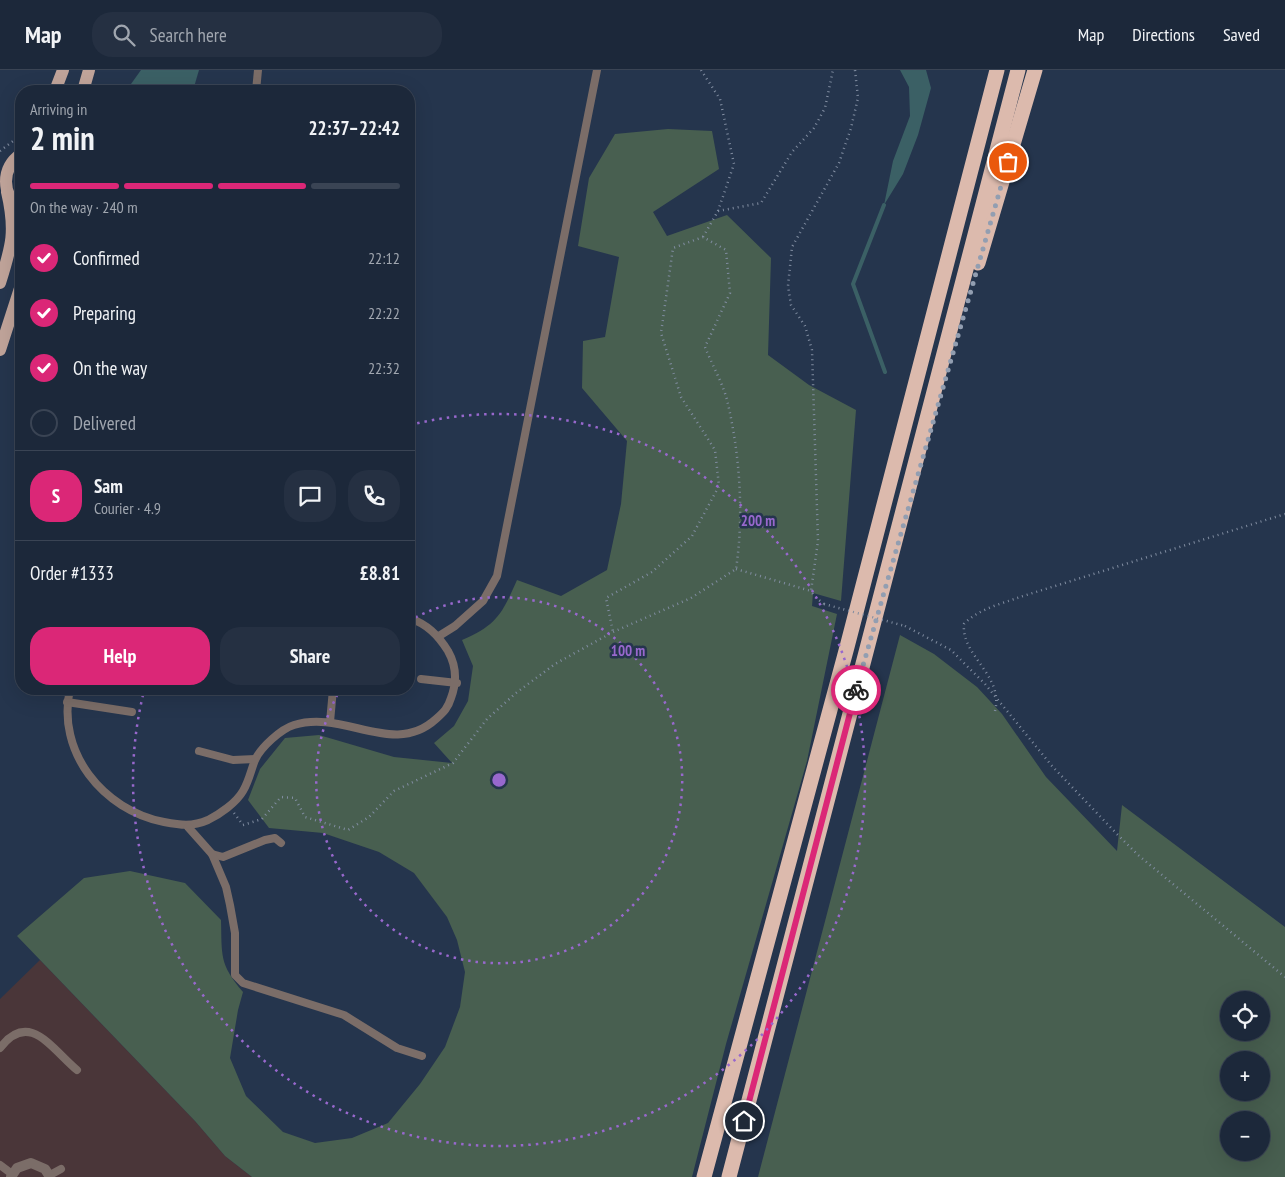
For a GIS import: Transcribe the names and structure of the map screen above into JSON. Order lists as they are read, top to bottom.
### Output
{
  "page": {
    "header": "Map",
    "search": "Search here",
    "nav": ["Map", "Directions", "Saved"],
    "heading": ["2 min", "Arriving in", "22:37–22:42"],
    "panel": [
      "Sam",
      "Courier · 4.9",
      "Order #1333",
      "£8.81"
    ],
    "bar": "On the way · 240 m",
    "list": [
      ["Confirmed", "22:12"],
      ["Preparing", "22:22"],
      ["On the way", "22:32"],
      "Delivered"
    ],
    "round": "S",
    "buttons": ["Help", "Share"],
    "map_buttons": ["+", "−"]
  },
  "rings": ["200 m", "100 m"]
}
